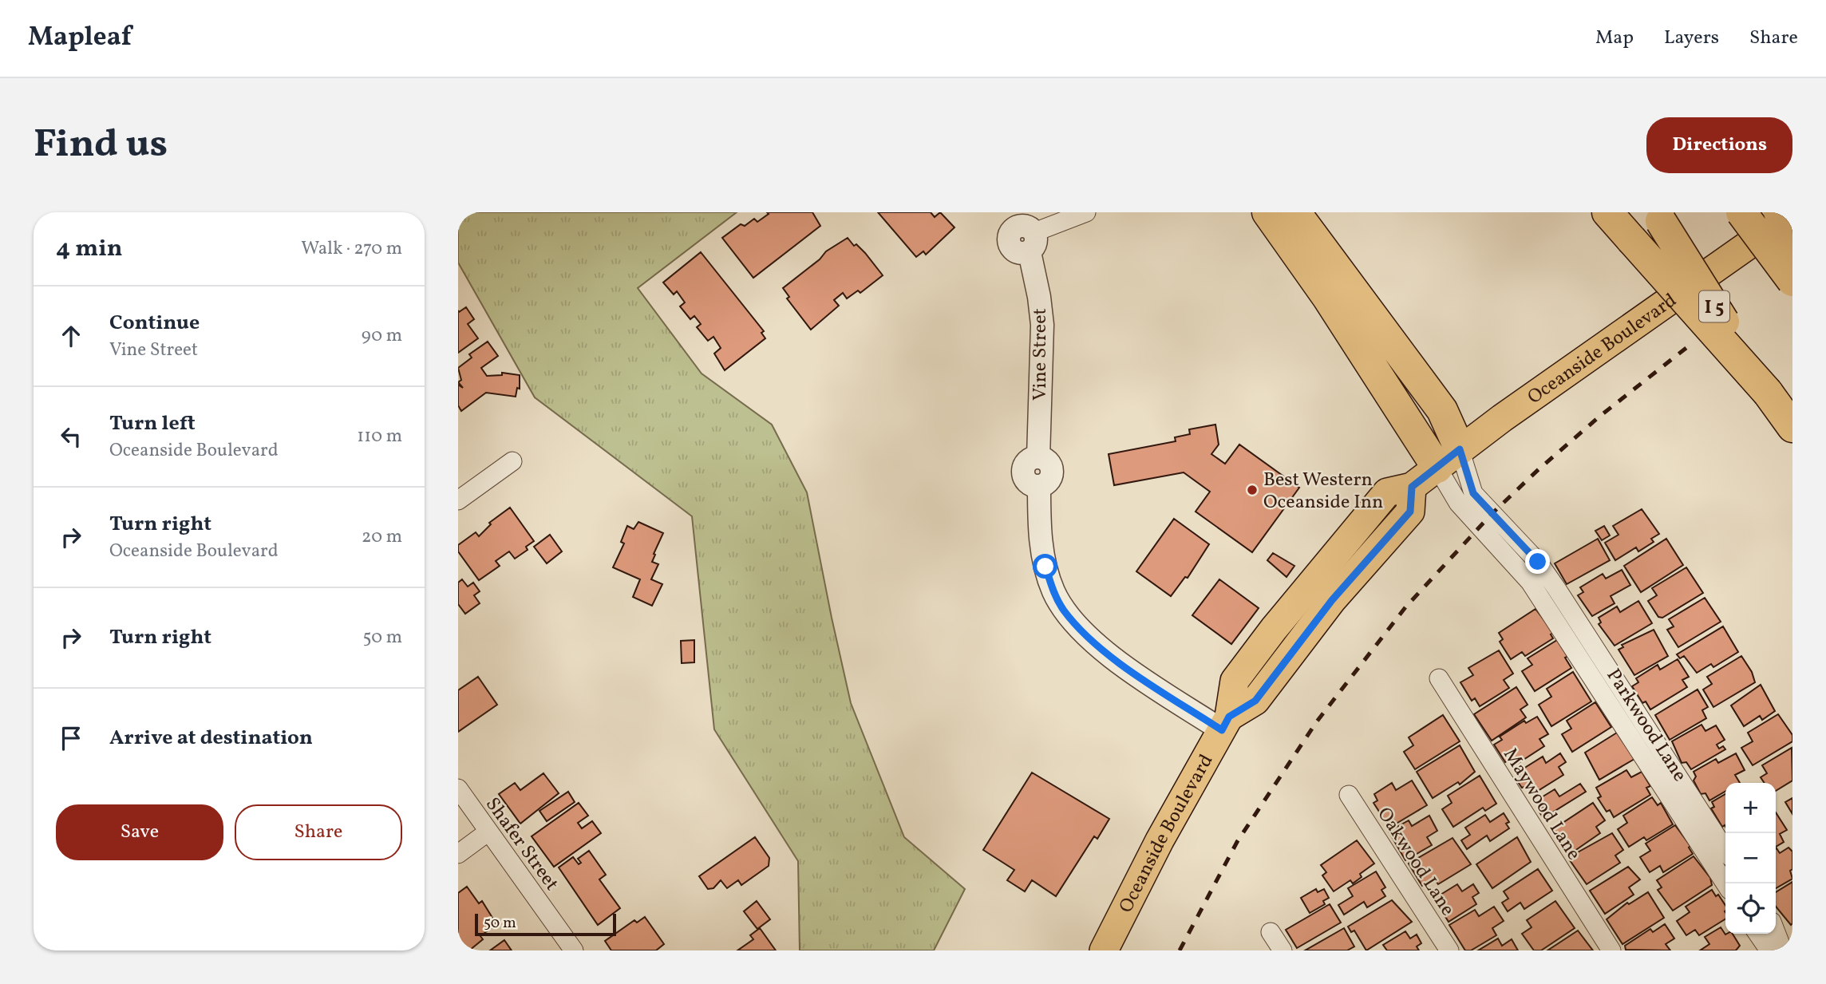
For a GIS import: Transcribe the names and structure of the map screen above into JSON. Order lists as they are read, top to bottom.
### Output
{
  "streets": {
    "highway": ["I 5"],
    "main road": ["Oceanside Boulevard"],
    "street": [
      "Vine Street",
      "Parkwood Lane",
      "Maywood Lane",
      "Shafer Street",
      "Oakwood Lane"
    ]
  },
  "crossings": [
    ["Oceanside Boulevard", "Vine Street"],
    ["Oceanside Boulevard", "Parkwood Lane"]
  ],
  "places": ["Best Western Oceanside Inn"],
  "scale_bar": "50 m",
  "page": {
    "header": "Mapleaf",
    "nav": ["Map", "Layers", "Share"],
    "buttons": [
      "Directions",
      ["Save", "Share"]
    ],
    "title": "Find us",
    "heading": ["4 min", "Walk · 270 m"],
    "list": [
      ["Continue", "Vine Street", "90 m"],
      ["Turn left", "Oceanside Boulevard", "110 m"],
      ["Turn right", "Oceanside Boulevard", "20 m"],
      ["Turn right", "50 m"],
      "Arrive at destination"
    ],
    "map_buttons": ["+", "−"],
    "scale": "50 m"
  }
}
